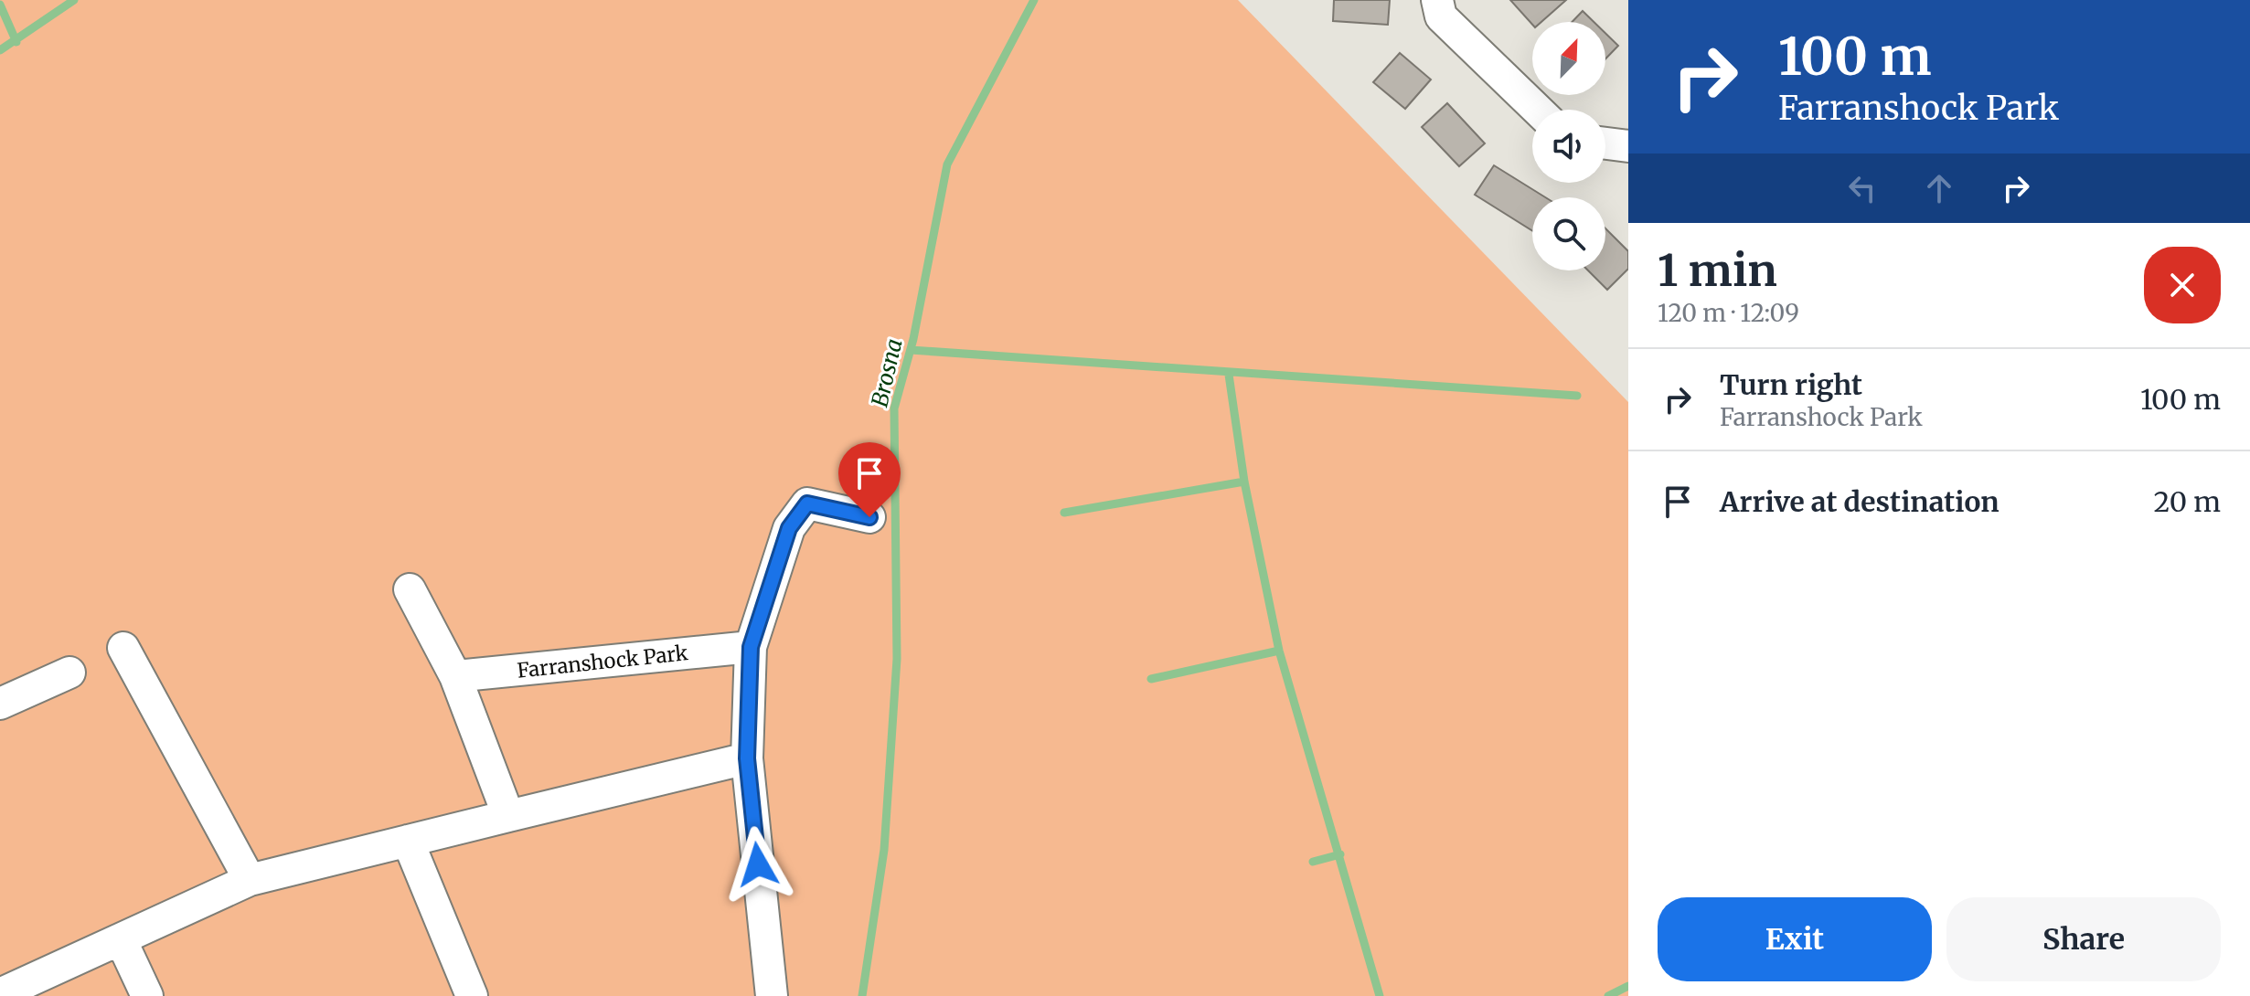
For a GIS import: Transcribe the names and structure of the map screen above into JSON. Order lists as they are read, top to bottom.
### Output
{
  "streets": {
    "street": ["Farranshock Park"]
  },
  "water": ["Brosna"],
  "north": "top right",
  "page": {
    "turn": ["100 m", "Farranshock Park"],
    "heading": ["1 min", "120 m · 12:09"],
    "list": [
      {
        "name": "Turn right",
        "note": "Farranshock Park",
        "value": "100 m"
      },
      {
        "name": "Arrive at destination",
        "value": "20 m"
      }
    ],
    "buttons": ["Exit", "Share"]
  }
}
